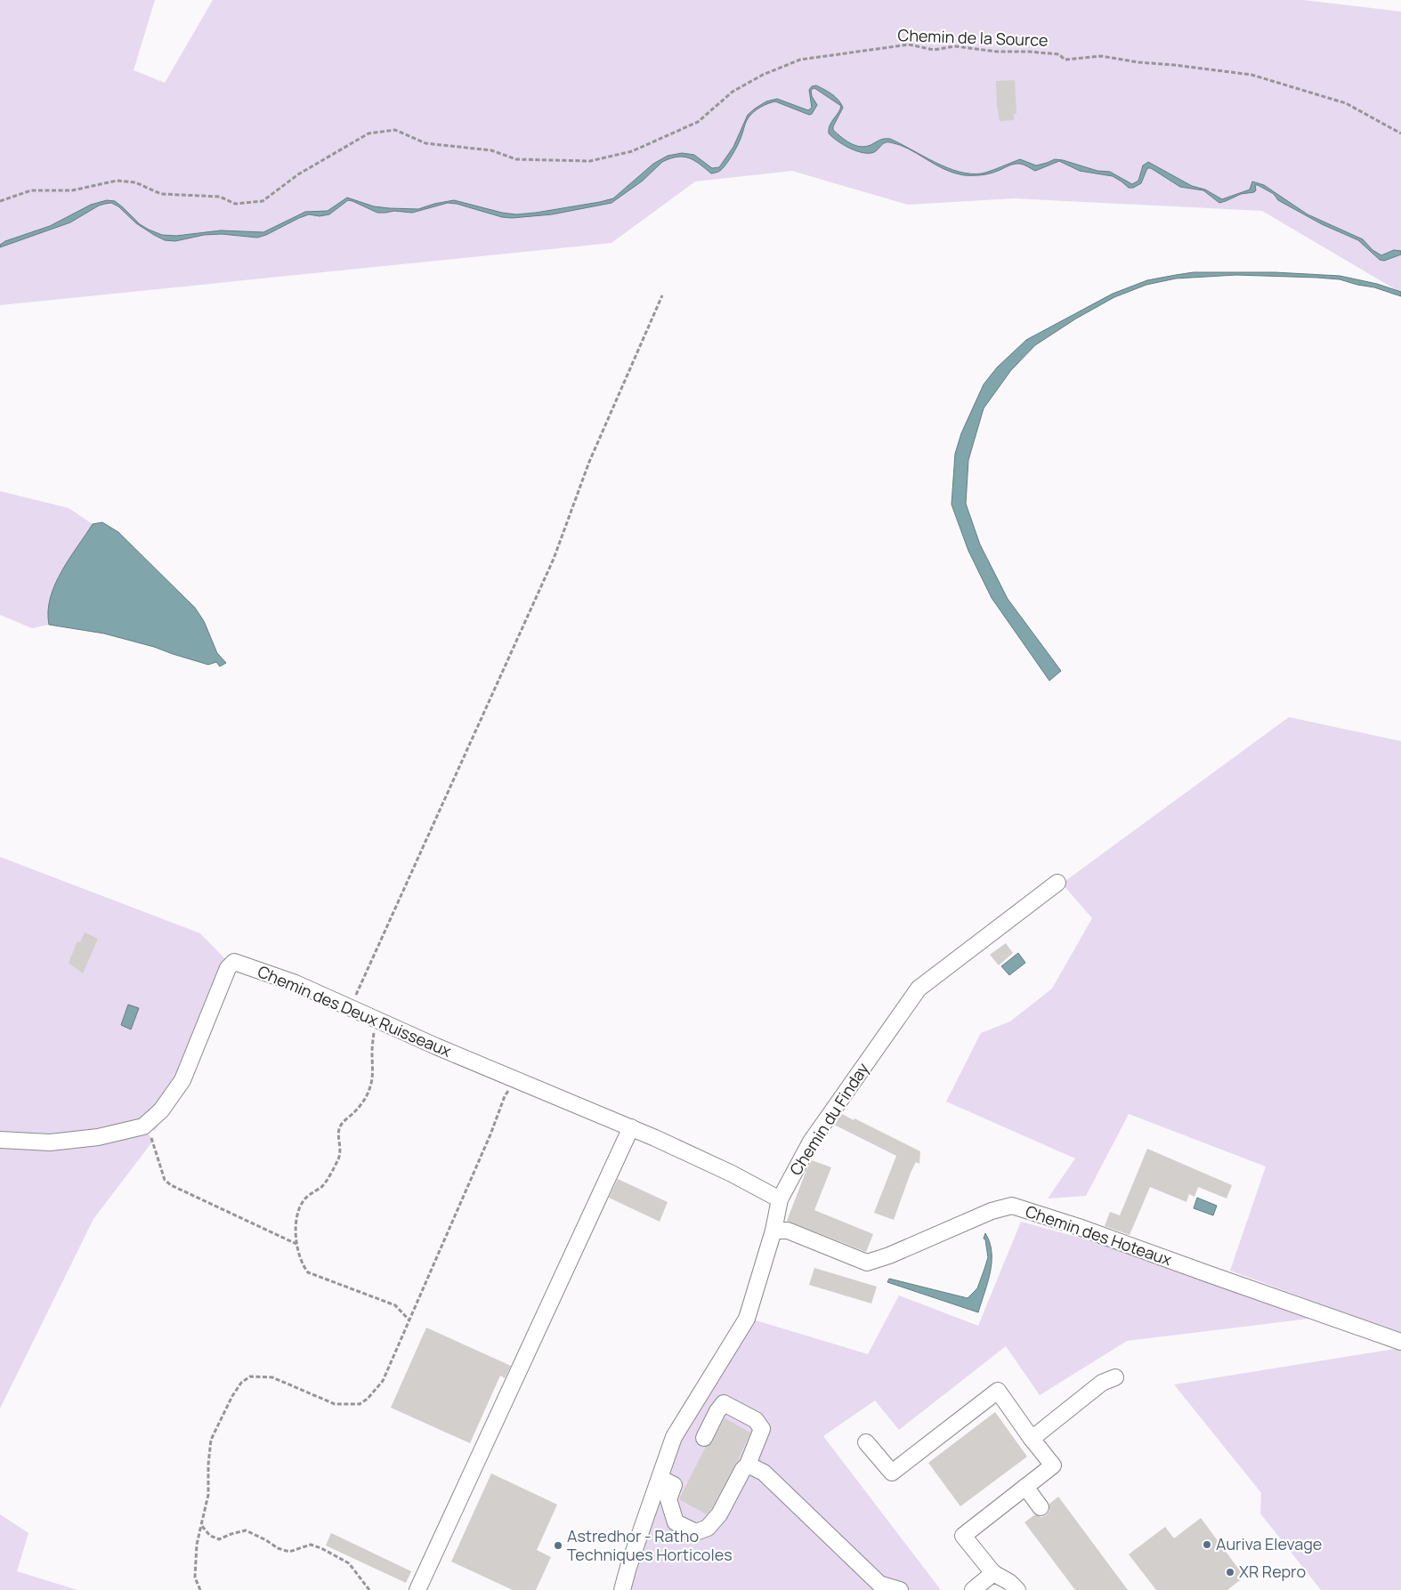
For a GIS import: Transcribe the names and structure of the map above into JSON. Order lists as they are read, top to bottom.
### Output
{
  "streets": {
    "street": ["Chemin des Deux Ruisseaux", "Chemin du Finday", "Chemin des Hoteaux"],
    "path": ["Chemin de la Source"]
  },
  "crossings": [
    ["Chemin des Deux Ruisseaux", "Chemin du Finday"],
    ["Chemin du Finday", "Chemin des Hoteaux"]
  ],
  "places": ["Auriva Elevage", "Astredhor - Ratho Techniques Horticoles", "XR Repro"]
}
